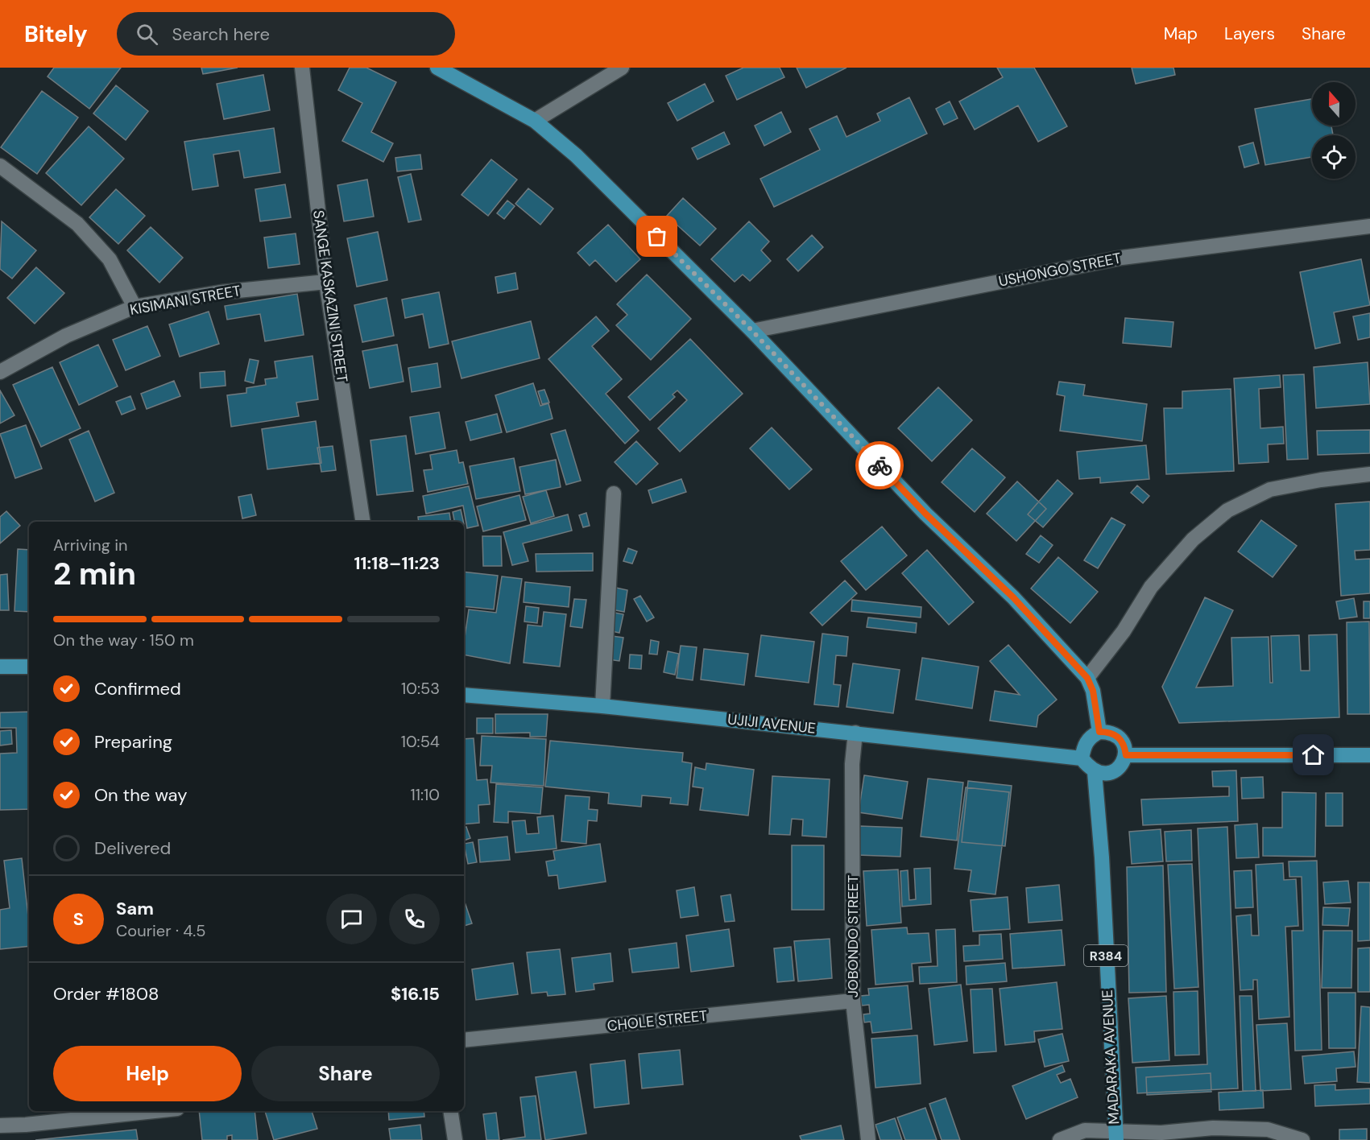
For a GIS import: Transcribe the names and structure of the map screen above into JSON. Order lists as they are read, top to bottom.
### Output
{
  "streets": {
    "main road": ["UJIJI AVENUE", "R384", "MADARAKA AVENUE"],
    "street": [
      "USHONGO STREET",
      "SANGE KASKAZINI STREET",
      "KISIMANI STREET",
      "JOBONDO STREET",
      "CHOLE STREET"
    ]
  },
  "crossings": [
    ["SANGE KASKAZINI STREET", "KISIMANI STREET"],
    ["UJIJI AVENUE", "JOBONDO STREET"],
    ["UJIJI AVENUE", "MADARAKA AVENUE"],
    ["JOBONDO STREET", "CHOLE STREET"]
  ],
  "north": "top",
  "page": {
    "header": "Bitely",
    "search": "Search here",
    "nav": ["Map", "Layers", "Share"],
    "heading": ["2 min", "Arriving in", "11:18–11:23"],
    "panel": [
      "Sam",
      "Courier · 4.5",
      "Order #1808",
      "$16.15"
    ],
    "bar": "On the way · 150 m",
    "list": [
      ["Confirmed", "10:53"],
      ["Preparing", "10:54"],
      ["On the way", "11:10"],
      "Delivered"
    ],
    "round": "S",
    "buttons": ["Help", "Share"]
  }
}
